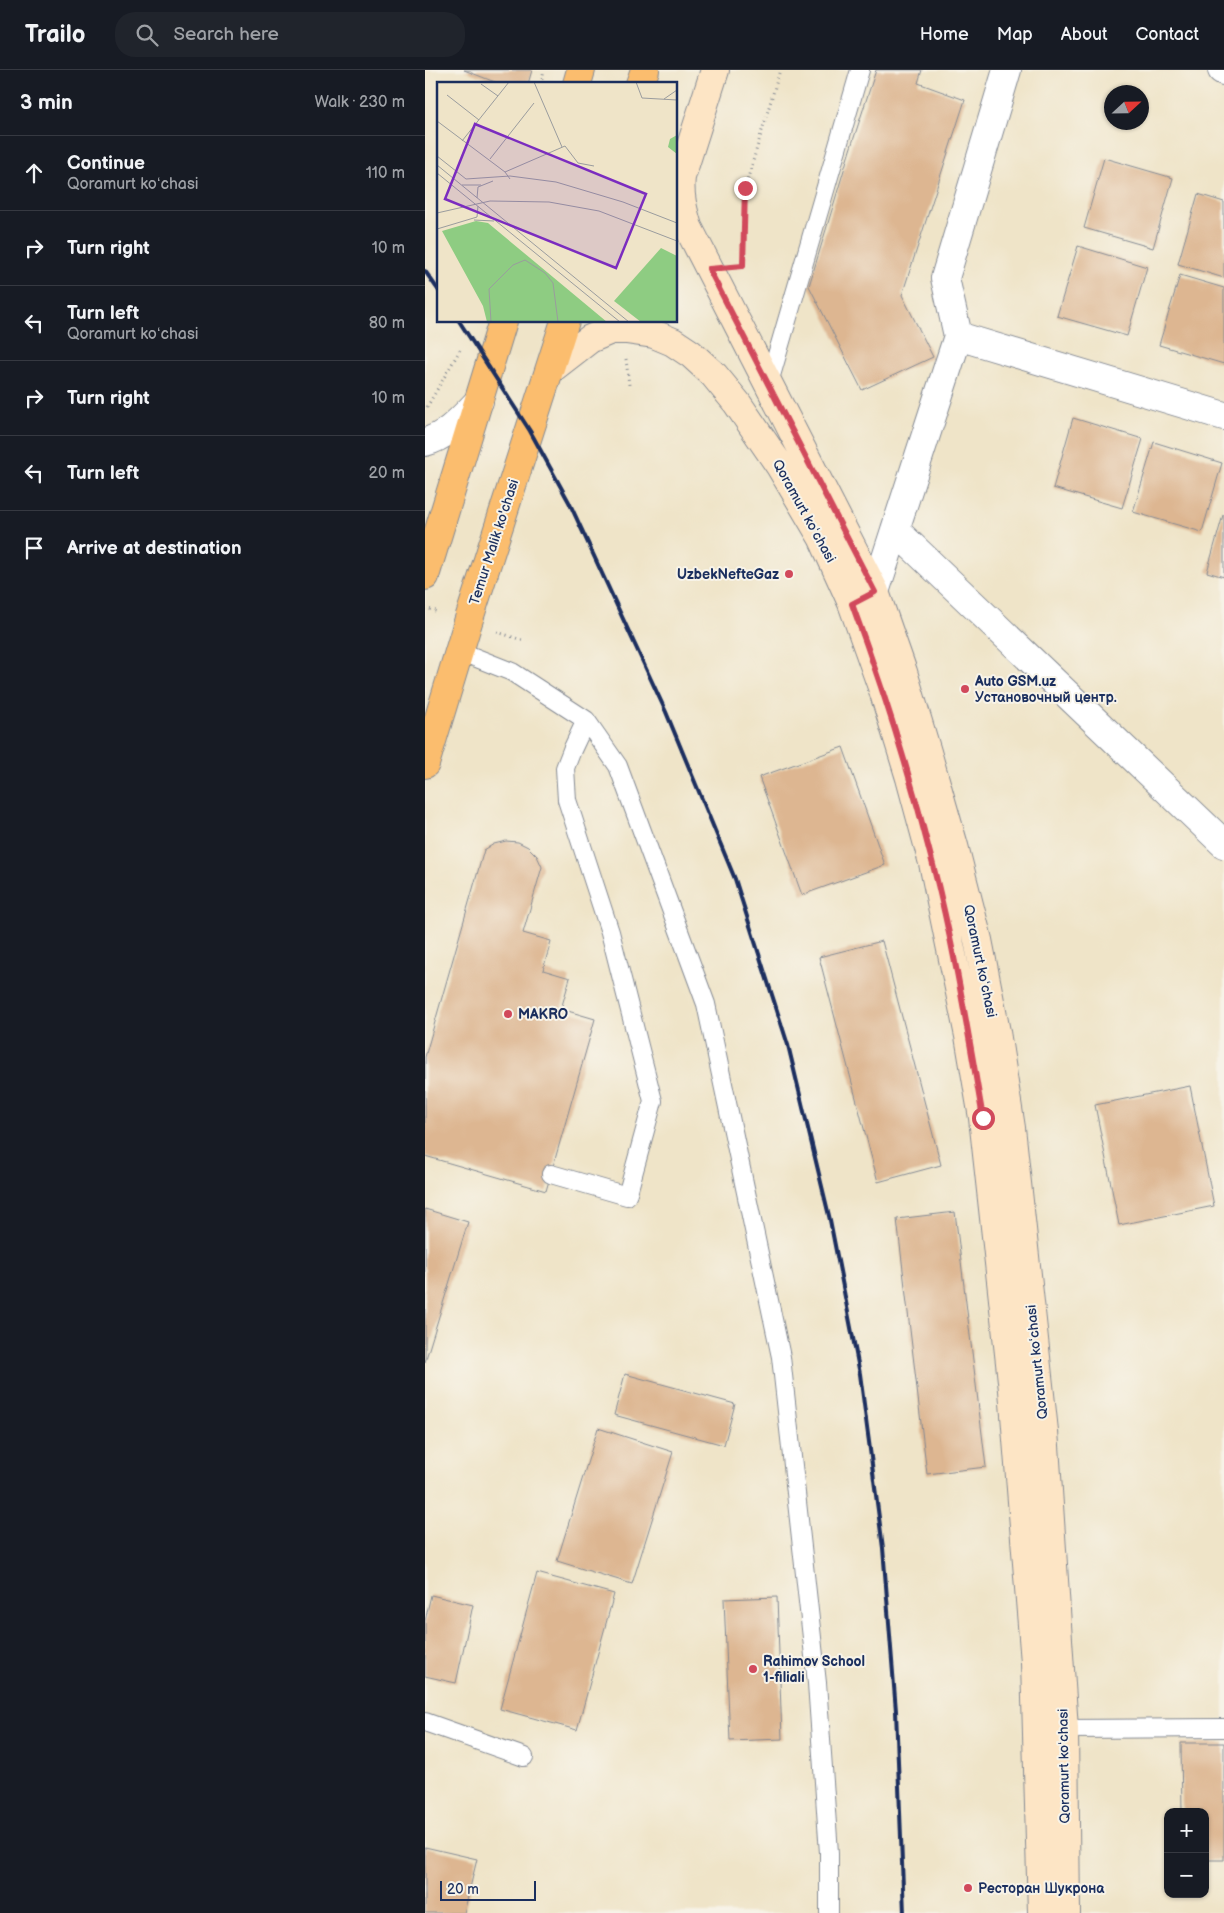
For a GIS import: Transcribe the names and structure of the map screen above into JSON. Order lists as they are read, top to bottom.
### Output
{
  "streets": {
    "highway": ["Temur Malik ko'chasi"],
    "main road": ["Qoramurt koʻchasi"]
  },
  "crossings": [
    ["Qoramurt koʻchasi", "Temur Malik ko'chasi"]
  ],
  "places": [
    "UzbekNefteGaz",
    "Auto GSM.uz Установочный центр.",
    "MAKRO",
    "Rahimov School 1-filiali",
    "Ресторан Шукрона"
  ],
  "scale_bar": "20 m",
  "north": "right",
  "page": {
    "header": "Trailo",
    "search": "Search here",
    "nav": [
      "Home",
      "Map",
      "About",
      "Contact"
    ],
    "heading": ["3 min", "Walk · 230 m"],
    "list": [
      ["Continue", "Qoramurt koʻchasi", "110 m"],
      ["Turn right", "10 m"],
      ["Turn left", "Qoramurt koʻchasi", "80 m"],
      ["Turn right", "10 m"],
      ["Turn left", "20 m"],
      "Arrive at destination"
    ],
    "map_buttons": ["+", "−"],
    "scale": "20 m"
  }
}
